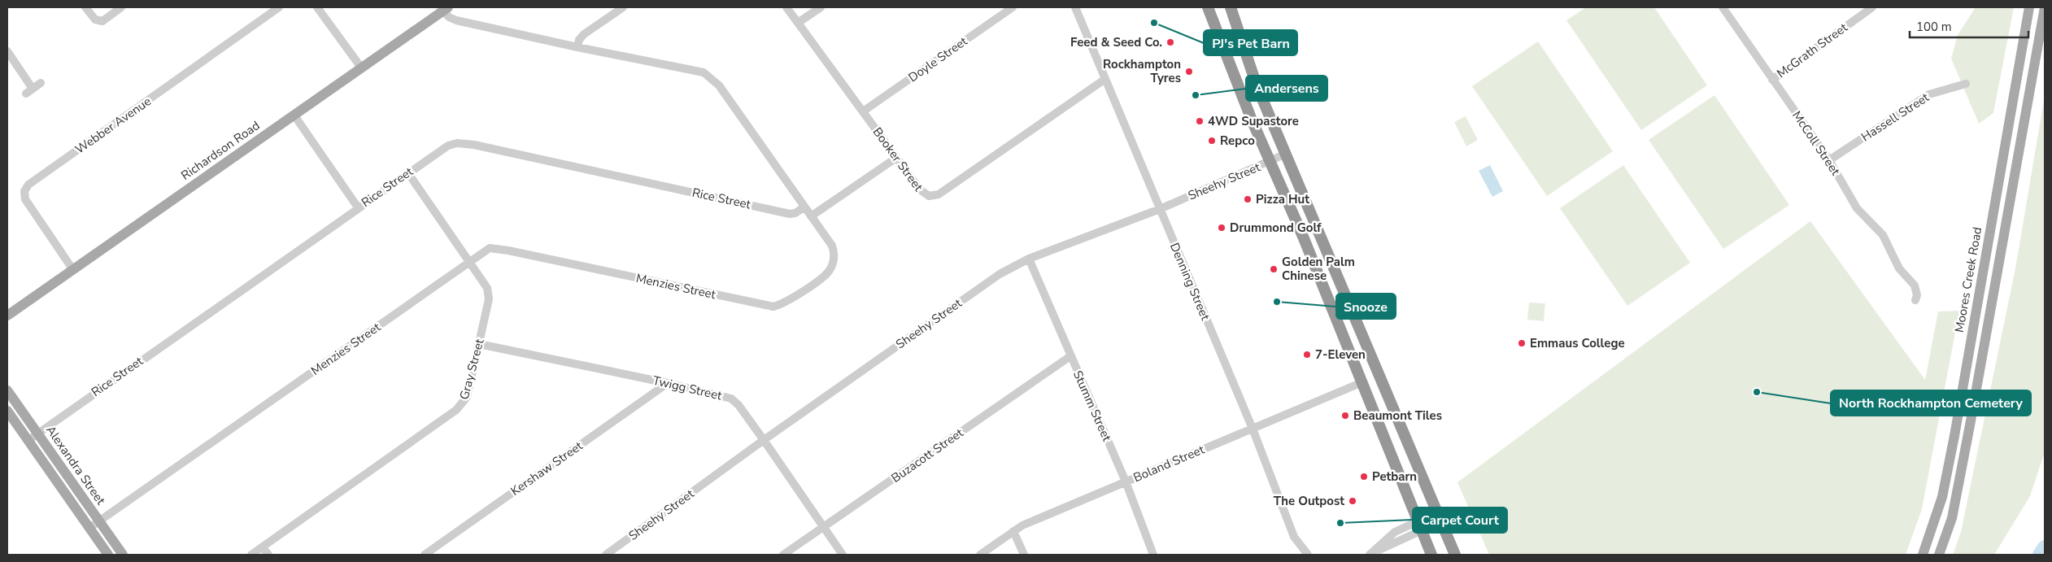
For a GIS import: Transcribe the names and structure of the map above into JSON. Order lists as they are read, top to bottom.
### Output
{
  "streets": {
    "main road": ["Richardson Road", "Moores Creek Road", "Alexandra Street"],
    "street": [
      "McGrath Street",
      "Doyle Street",
      "Hassell Street",
      "Webber Avenue",
      "McColl Street",
      "Booker Street",
      "Sheehy Street",
      "Rice Street",
      "Denning Street",
      "Menzies Street",
      "Gray Street",
      "Twigg Street",
      "Stumm Street",
      "Buzacott Street",
      "Boland Street",
      "Kershaw Street"
    ]
  },
  "crossings": [
    ["McGrath Street", "McColl Street"],
    ["Doyle Street", "Booker Street"],
    ["Hassell Street", "McColl Street"],
    ["Webber Avenue", "Richardson Road"],
    ["Richardson Road", "Menzies Street"],
    ["Booker Street", "Denning Street"],
    ["Sheehy Street", "Denning Street"],
    ["Sheehy Street", "Twigg Street"],
    ["Sheehy Street", "Stumm Street"],
    ["Rice Street", "Menzies Street"],
    ["Rice Street", "Gray Street"],
    ["Rice Street", "Alexandra Street"],
    ["Denning Street", "Boland Street"],
    ["Menzies Street", "Gray Street"],
    ["Menzies Street", "Alexandra Street"],
    ["Gray Street", "Twigg Street"],
    ["Twigg Street", "Buzacott Street"],
    ["Twigg Street", "Kershaw Street"],
    ["Stumm Street", "Buzacott Street"],
    ["Stumm Street", "Boland Street"]
  ],
  "places": [
    "PJ's Pet Barn",
    "Feed & Seed Co.",
    "Rockhampton Tyres",
    "Andersens",
    "4WD Supastore",
    "Repco",
    "Pizza Hut",
    "Drummond Golf",
    "Golden Palm Chinese",
    "Snooze",
    "Emmaus College",
    "7-Eleven",
    "North Rockhampton Cemetery",
    "Beaumont Tiles",
    "Petbarn",
    "The Outpost",
    "Carpet Court"
  ],
  "scale_bar": "100 m"
}
